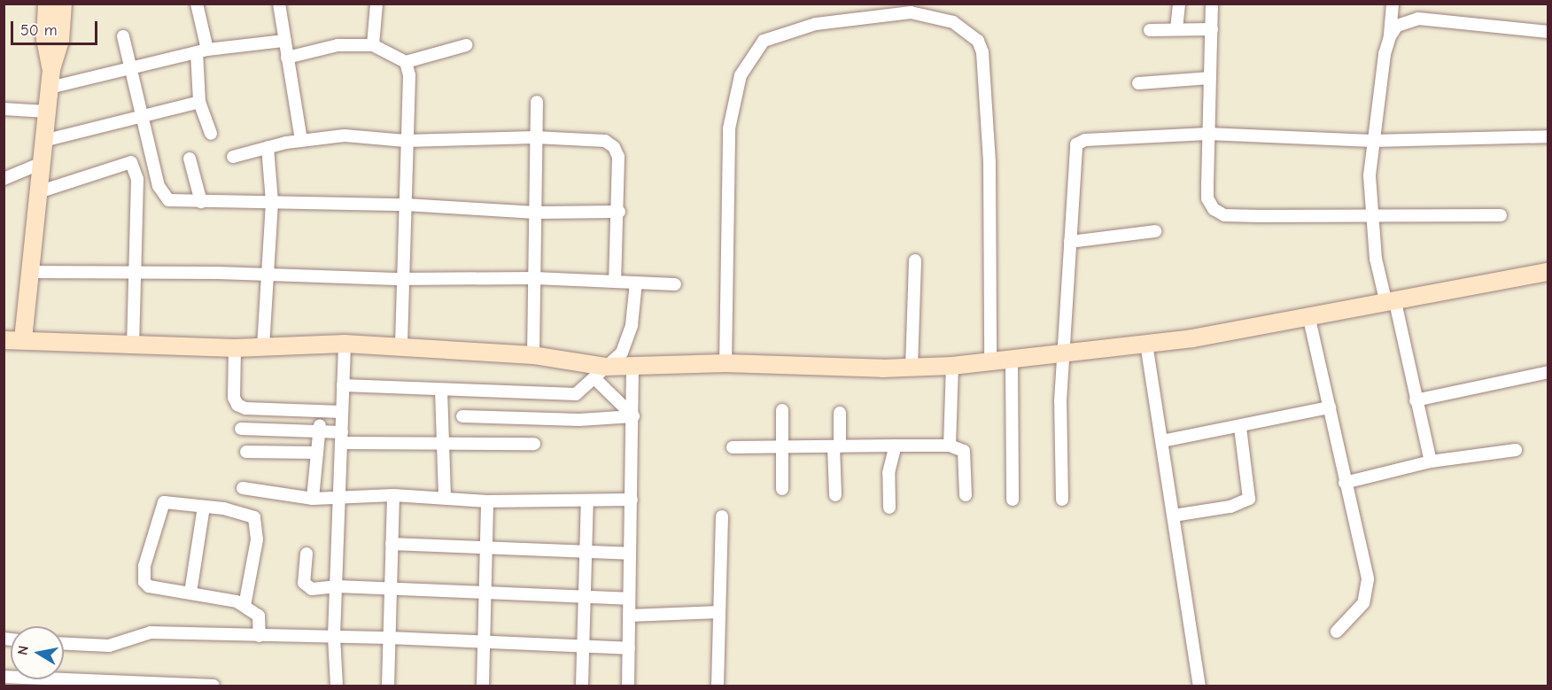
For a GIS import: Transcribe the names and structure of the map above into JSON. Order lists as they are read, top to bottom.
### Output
{
  "scale_bar": "50 m",
  "north": "left"
}
